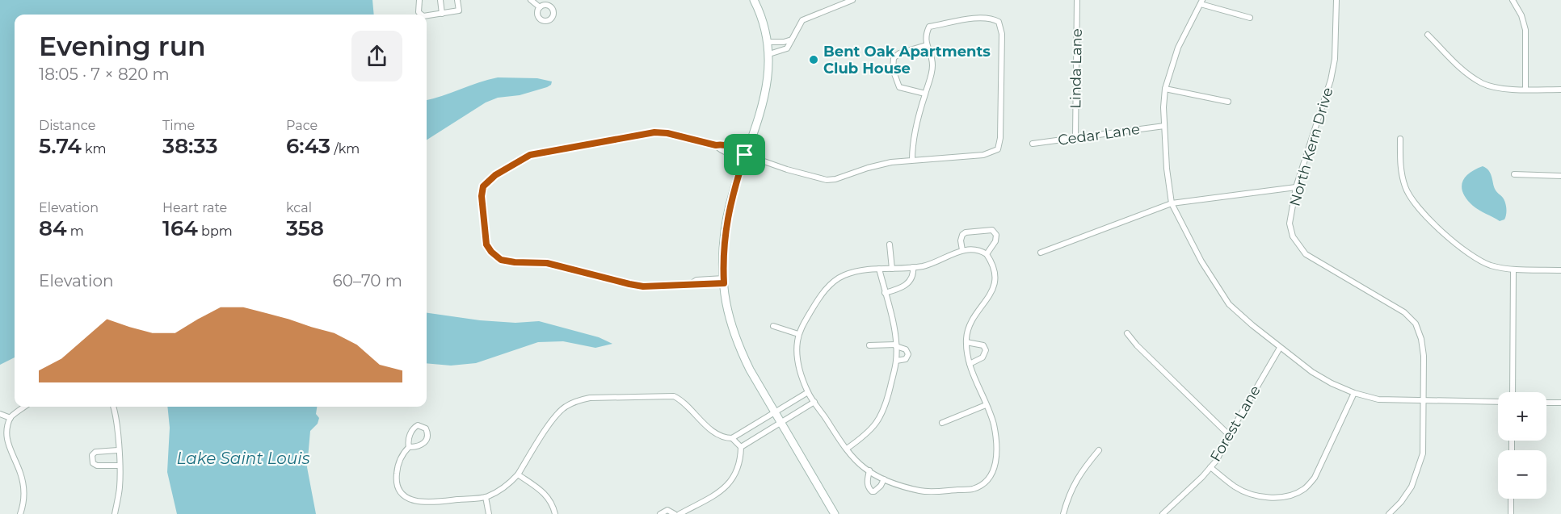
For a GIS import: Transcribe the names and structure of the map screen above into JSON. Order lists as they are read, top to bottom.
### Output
{
  "streets": {
    "street": [
      "Linda Lane",
      "Cedar Lane",
      "North Kern Drive",
      "Forest Lane"
    ]
  },
  "crossings": [
    ["Linda Lane", "Cedar Lane"]
  ],
  "water": ["Lake Saint Louis"],
  "places": ["Bent Oak Apartments Club House"],
  "page": {
    "heading": ["Evening run", "18:05 · 7 × 820 m"],
    "stats": [
      ["Distance", "5.74 km"],
      ["Time", "38:33"],
      ["Pace", "6:43 /km"],
      ["Elevation", "84 m"],
      ["Heart rate", "164 bpm"],
      ["kcal", "358"]
    ],
    "chart": ["Elevation", "60–70 m"],
    "map_buttons": ["+", "−"]
  }
}
